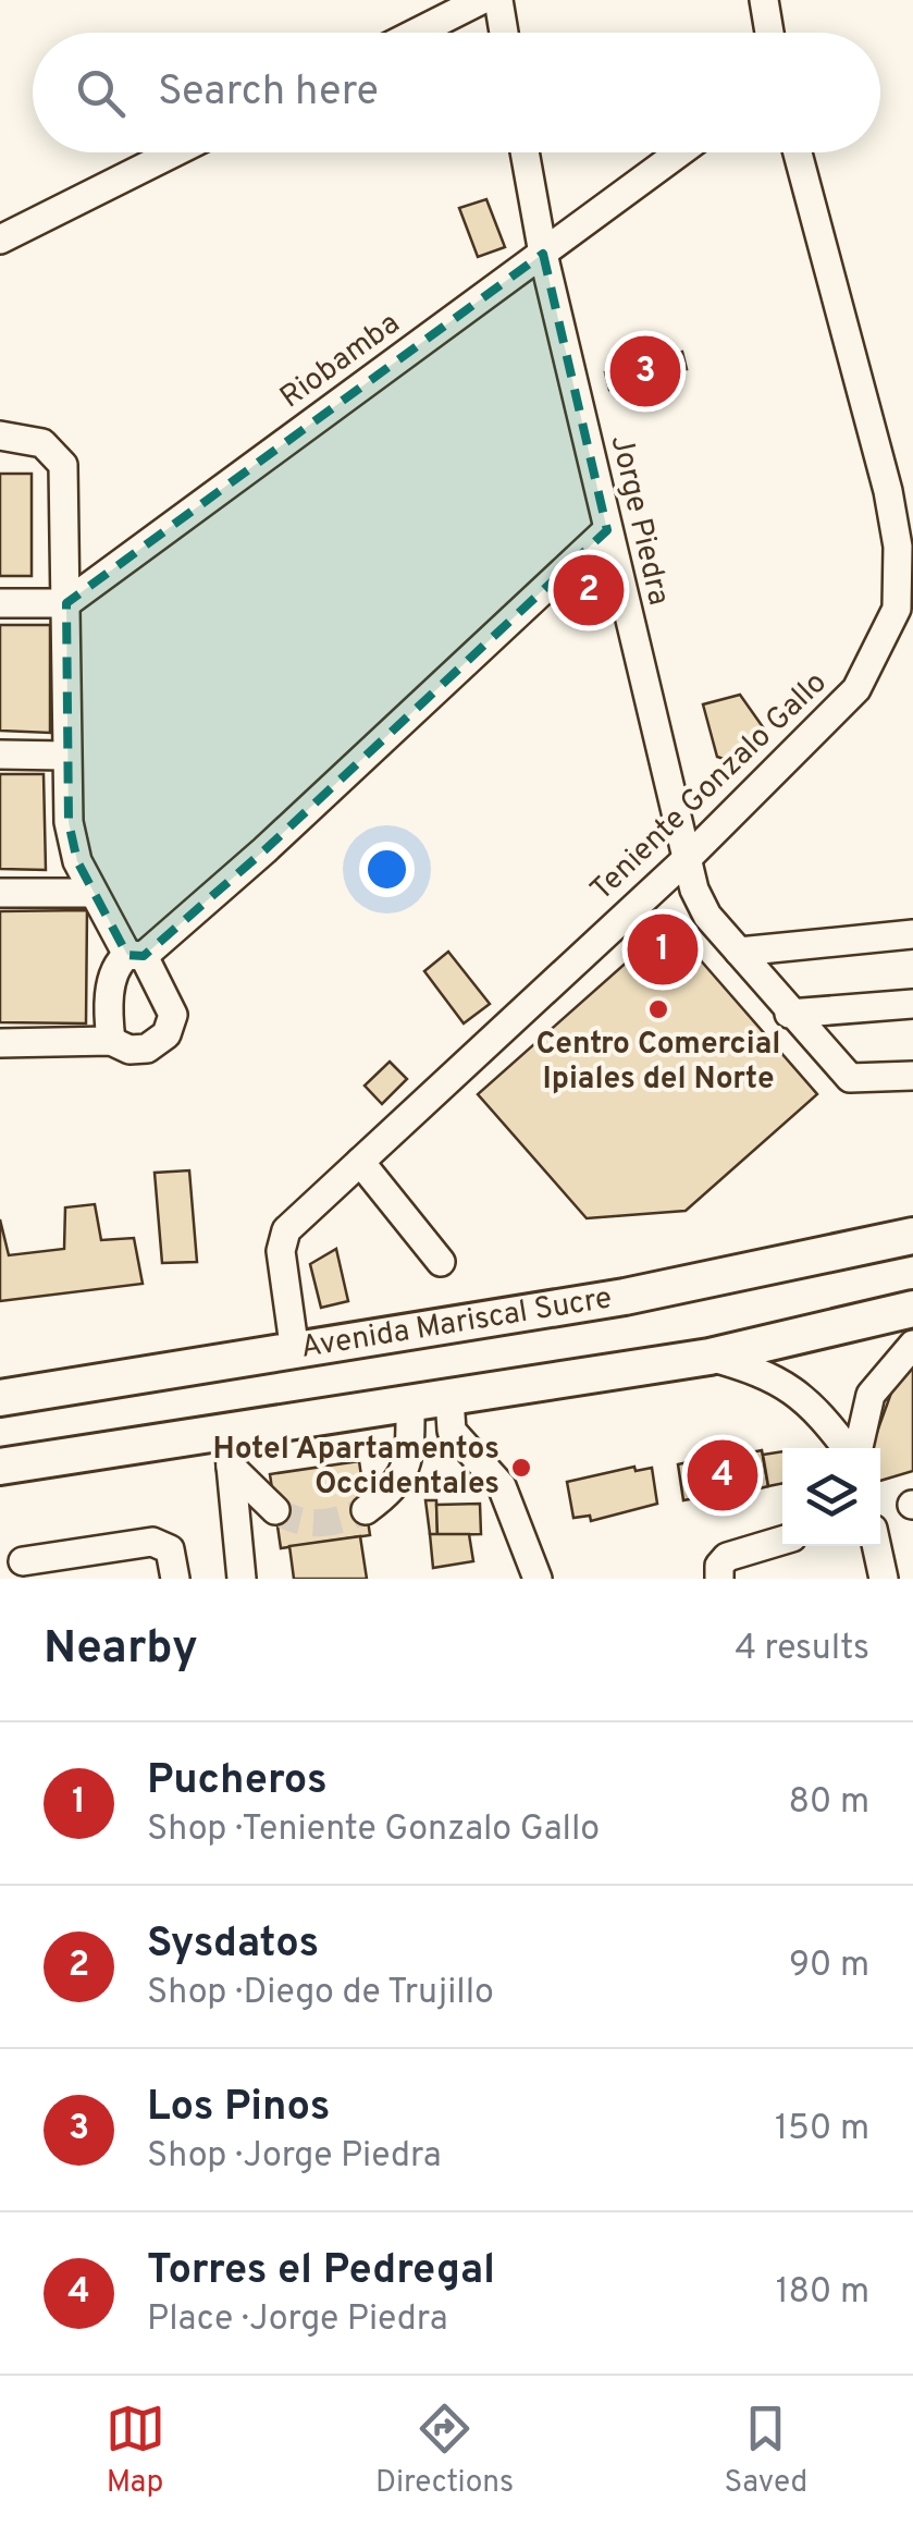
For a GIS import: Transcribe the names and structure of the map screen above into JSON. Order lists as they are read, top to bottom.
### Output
{
  "streets": {
    "main road": ["Avenida Mariscal Sucre"],
    "street": ["Riobamba", "Jorge Piedra", "Teniente Gonzalo Gallo"]
  },
  "crossings": [
    ["Riobamba", "Jorge Piedra"],
    ["Jorge Piedra", "Teniente Gonzalo Gallo"],
    ["Teniente Gonzalo Gallo", "Avenida Mariscal Sucre"]
  ],
  "places": ["Centro Comercial Ipiales del Norte", "Hotel Apartamentos Occidentales"],
  "page": {
    "search": "Search here",
    "pins": [
      "3",
      "2",
      "1",
      "4"
    ],
    "heading": ["Nearby", "4 results"],
    "list": [
      {
        "mark": "1",
        "name": "Pucheros",
        "note": "Shop · Teniente Gonzalo Gallo",
        "value": "80 m"
      },
      {
        "mark": "2",
        "name": "Sysdatos",
        "note": "Shop · Diego de Trujillo",
        "value": "90 m"
      },
      {
        "mark": "3",
        "name": "Los Pinos",
        "note": "Shop · Jorge Piedra",
        "value": "150 m"
      },
      {
        "mark": "4",
        "name": "Torres el Pedregal",
        "note": "Place · Jorge Piedra",
        "value": "180 m"
      }
    ],
    "nav": ["Map", "Directions", "Saved"]
  }
}
